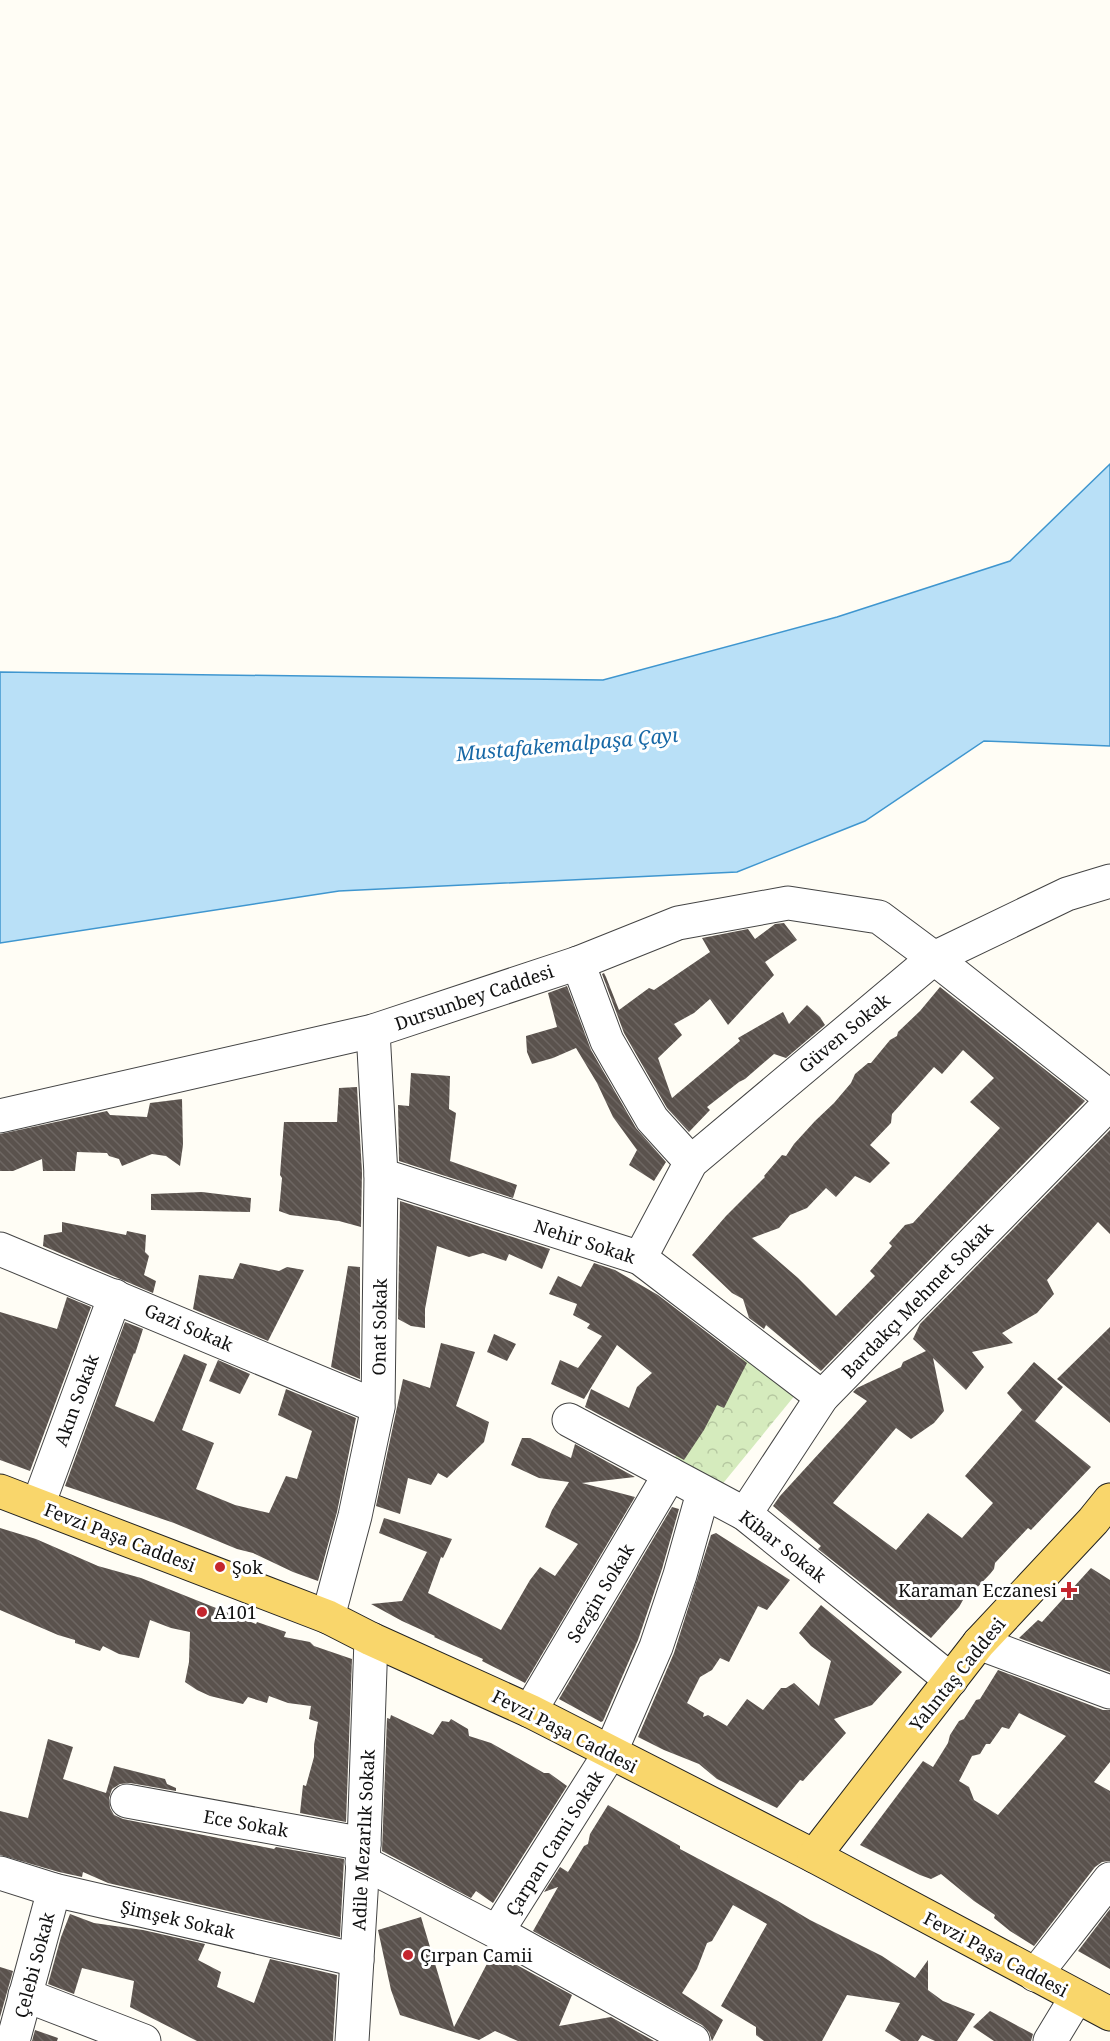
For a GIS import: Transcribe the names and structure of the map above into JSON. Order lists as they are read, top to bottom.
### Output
{
  "streets": {
    "main road": ["Fevzi Paşa Caddesi", "Yalıntaş Caddesi"],
    "street": [
      "Dursunbey Caddesi",
      "Güven Sokak",
      "Nehir Sokak",
      "Bardakçı Mehmet Sokak",
      "Gazi Sokak",
      "Onat Sokak",
      "Akın Sokak",
      "Kibar Sokak",
      "Sezgin Sokak",
      "Ece Sokak",
      "Adile Mezarlık Sokak",
      "Çarpan Cami Sokak",
      "Şimşek Sokak",
      "Çelebi Sokak"
    ]
  },
  "crossings": [
    ["Dursunbey Caddesi", "Güven Sokak"],
    ["Dursunbey Caddesi", "Onat Sokak"],
    ["Güven Sokak", "Nehir Sokak"],
    ["Nehir Sokak", "Bardakçı Mehmet Sokak"],
    ["Nehir Sokak", "Onat Sokak"],
    ["Bardakçı Mehmet Sokak", "Kibar Sokak"],
    ["Gazi Sokak", "Onat Sokak"],
    ["Gazi Sokak", "Akın Sokak"],
    ["Onat Sokak", "Fevzi Paşa Caddesi"],
    ["Akın Sokak", "Fevzi Paşa Caddesi"],
    ["Fevzi Paşa Caddesi", "Sezgin Sokak"],
    ["Fevzi Paşa Caddesi", "Yalıntaş Caddesi"],
    ["Fevzi Paşa Caddesi", "Adile Mezarlık Sokak"],
    ["Fevzi Paşa Caddesi", "Çarpan Cami Sokak"],
    ["Kibar Sokak", "Sezgin Sokak"],
    ["Kibar Sokak", "Yalıntaş Caddesi"],
    ["Ece Sokak", "Adile Mezarlık Sokak"],
    ["Ece Sokak", "Çarpan Cami Sokak"],
    ["Adile Mezarlık Sokak", "Şimşek Sokak"],
    ["Şimşek Sokak", "Çelebi Sokak"]
  ],
  "water": ["Mustafakemalpaşa Çayı"],
  "places": {
    "other": ["Şok", "A101", "Çırpan Camii"],
    "health": ["Karaman Eczanesi"]
  }
}
